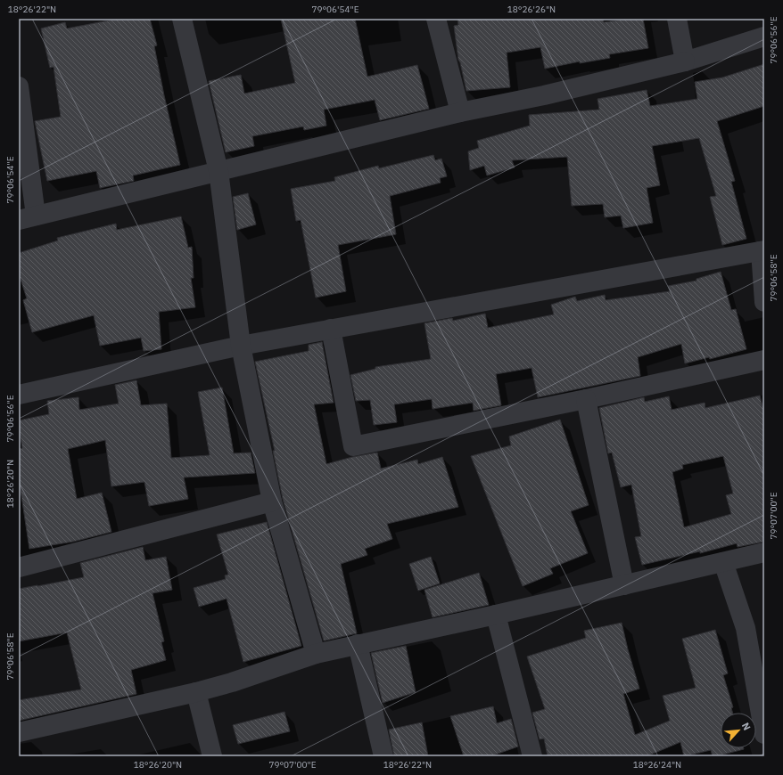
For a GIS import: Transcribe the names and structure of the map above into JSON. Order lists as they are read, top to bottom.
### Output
{
  "north": "top right",
  "coordinates": [
    "18°26'22\"N",
    "79°06'54\"E",
    "18°26'26\"N",
    "79°06'56\"E",
    "79°06'58\"E",
    "18°26'20\"N",
    "79°07'00\"E",
    "18°26'24\"N"
  ]
}
